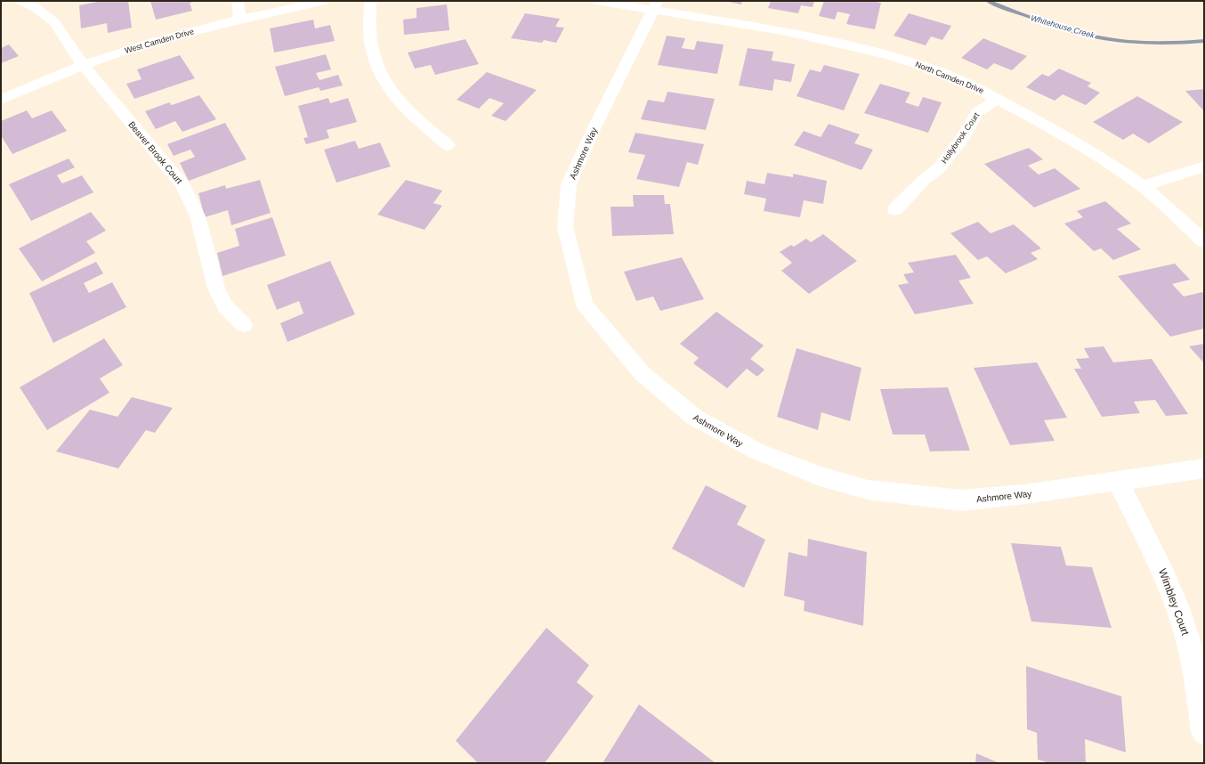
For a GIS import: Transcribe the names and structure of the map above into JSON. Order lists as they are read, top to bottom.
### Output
{
  "streets": {
    "street": [
      "West Camden Drive",
      "North Camden Drive",
      "Hollybrook Court",
      "Beaver Brook Court",
      "Ashmore Way",
      "Wimbley Court"
    ]
  },
  "crossings": [
    ["West Camden Drive", "Beaver Brook Court"],
    ["North Camden Drive", "Hollybrook Court"],
    ["North Camden Drive", "Ashmore Way"],
    ["Ashmore Way", "Wimbley Court"]
  ],
  "water": ["Whitehouse Creek"]
}
